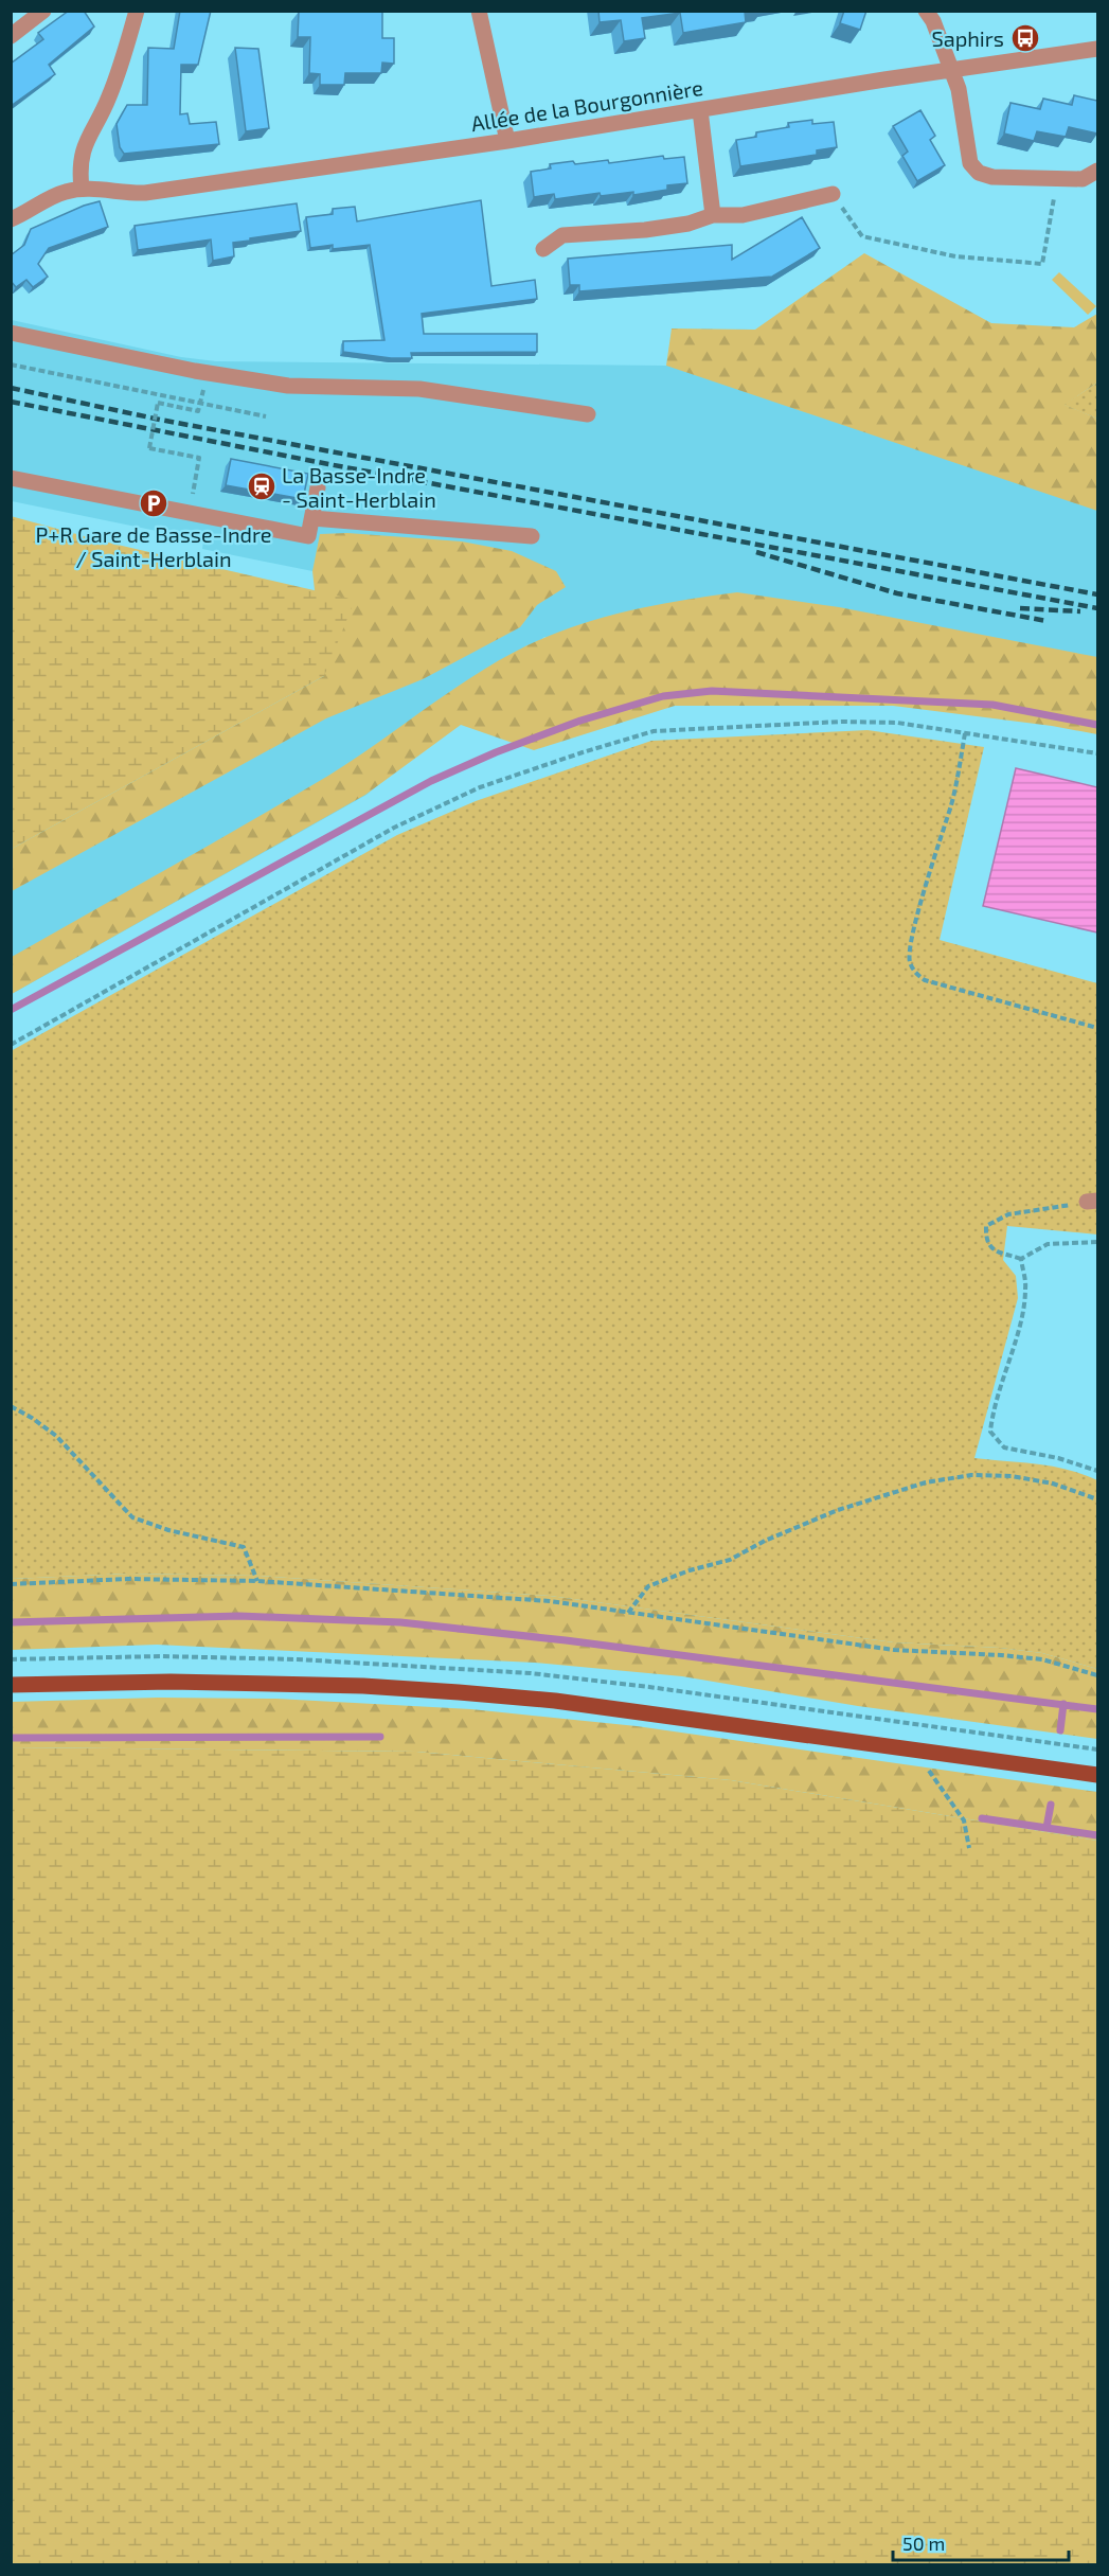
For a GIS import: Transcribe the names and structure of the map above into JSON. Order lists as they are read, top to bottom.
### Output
{
  "streets": {
    "street": ["Allée de la Bourgonnière"]
  },
  "places": {
    "bus stop": ["Saphirs"],
    "station": ["La Basse-Indre - Saint-Herblain"],
    "parking": ["P+R Gare de Basse-Indre / Saint-Herblain"]
  },
  "scale_bar": "50 m"
}
